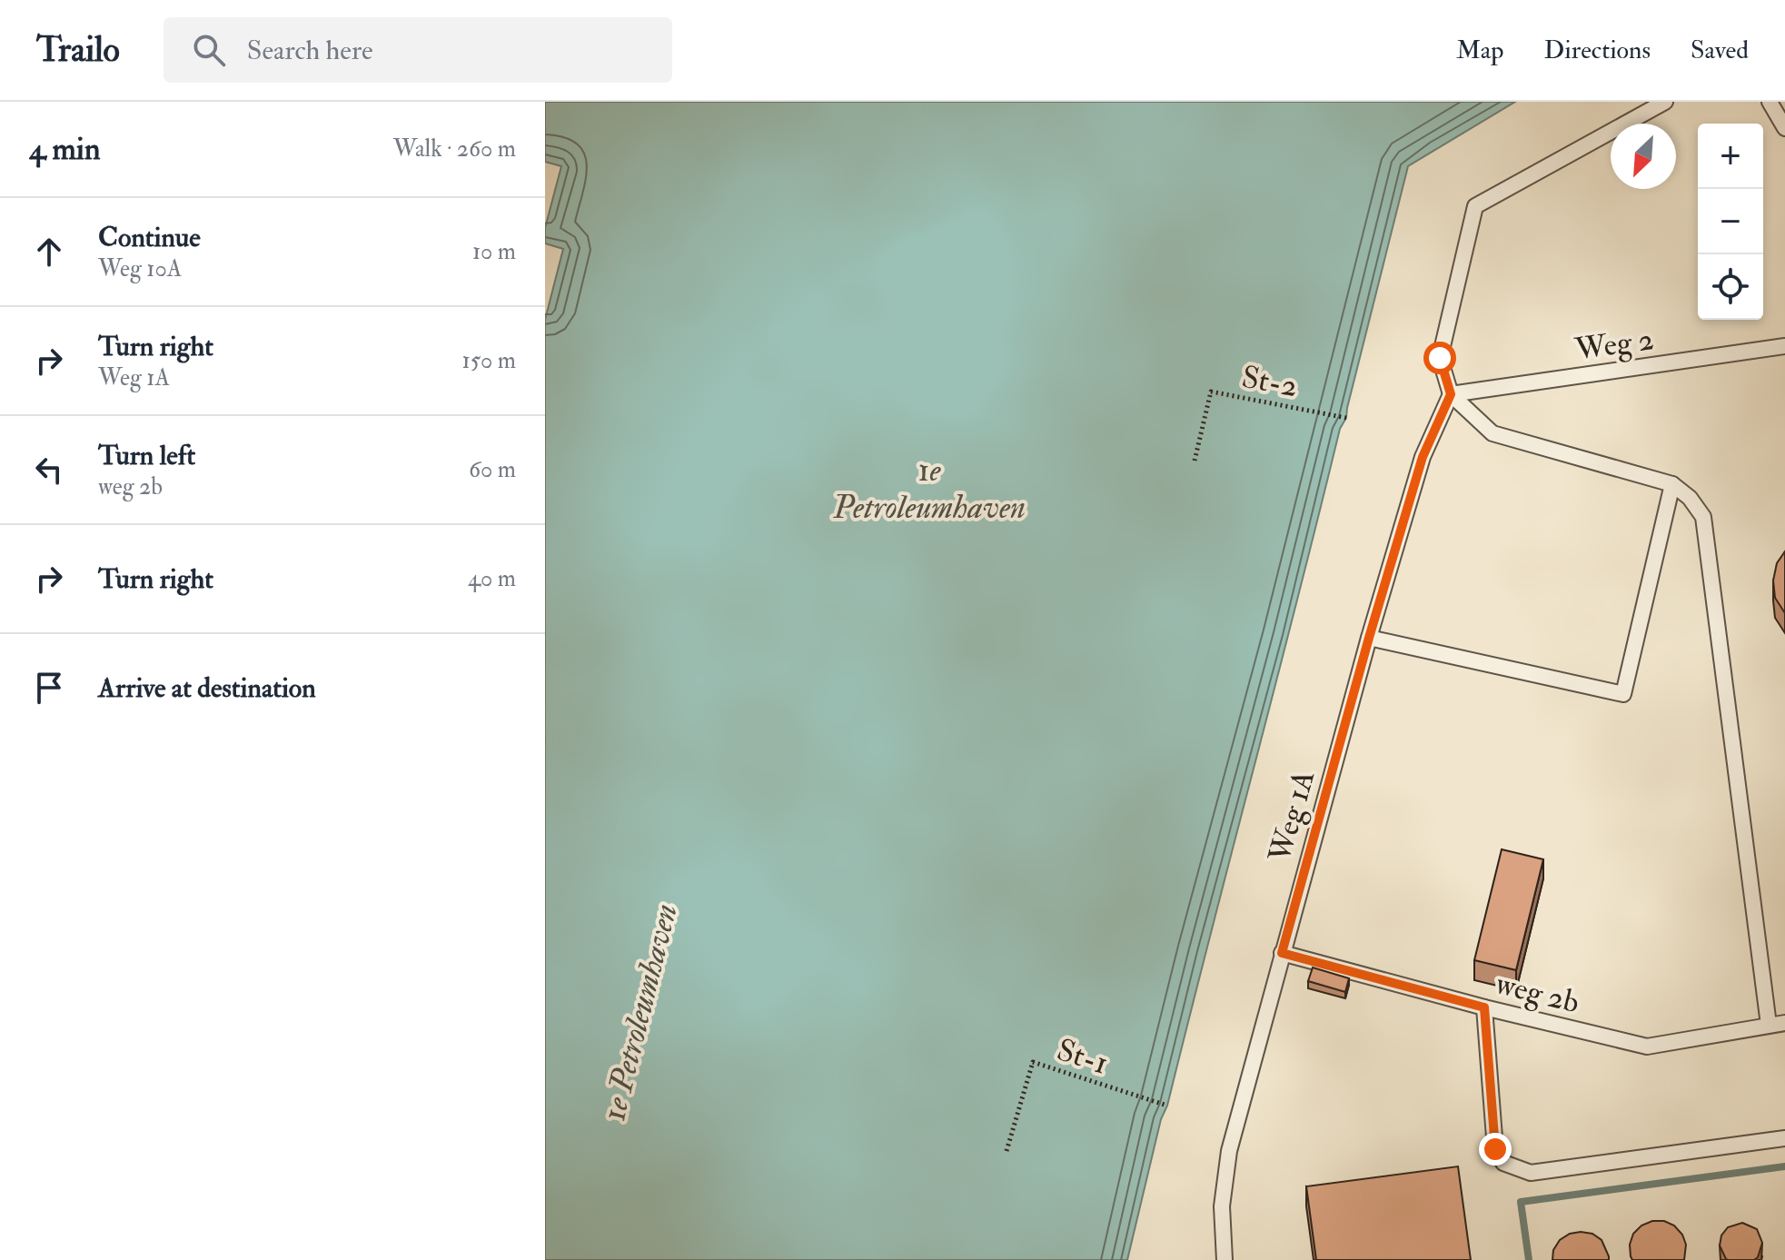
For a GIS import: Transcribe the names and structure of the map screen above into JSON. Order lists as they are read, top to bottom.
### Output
{
  "streets": {
    "lane": ["Weg 2", "Weg 1A", "weg 2b"],
    "path": ["St-2", "St-1"]
  },
  "crossings": [
    ["Weg 2", "Weg 1A"],
    ["Weg 1A", "weg 2b"]
  ],
  "water": ["1e Petroleumhaven"],
  "north": "bottom left",
  "page": {
    "header": "Trailo",
    "search": "Search here",
    "nav": ["Map", "Directions", "Saved"],
    "heading": ["4 min", "Walk · 260 m"],
    "map_buttons": ["+", "−"],
    "list": [
      ["Continue", "Weg 10A", "10 m"],
      ["Turn right", "Weg 1A", "150 m"],
      ["Turn left", "weg 2b", "60 m"],
      ["Turn right", "40 m"],
      "Arrive at destination"
    ]
  }
}
